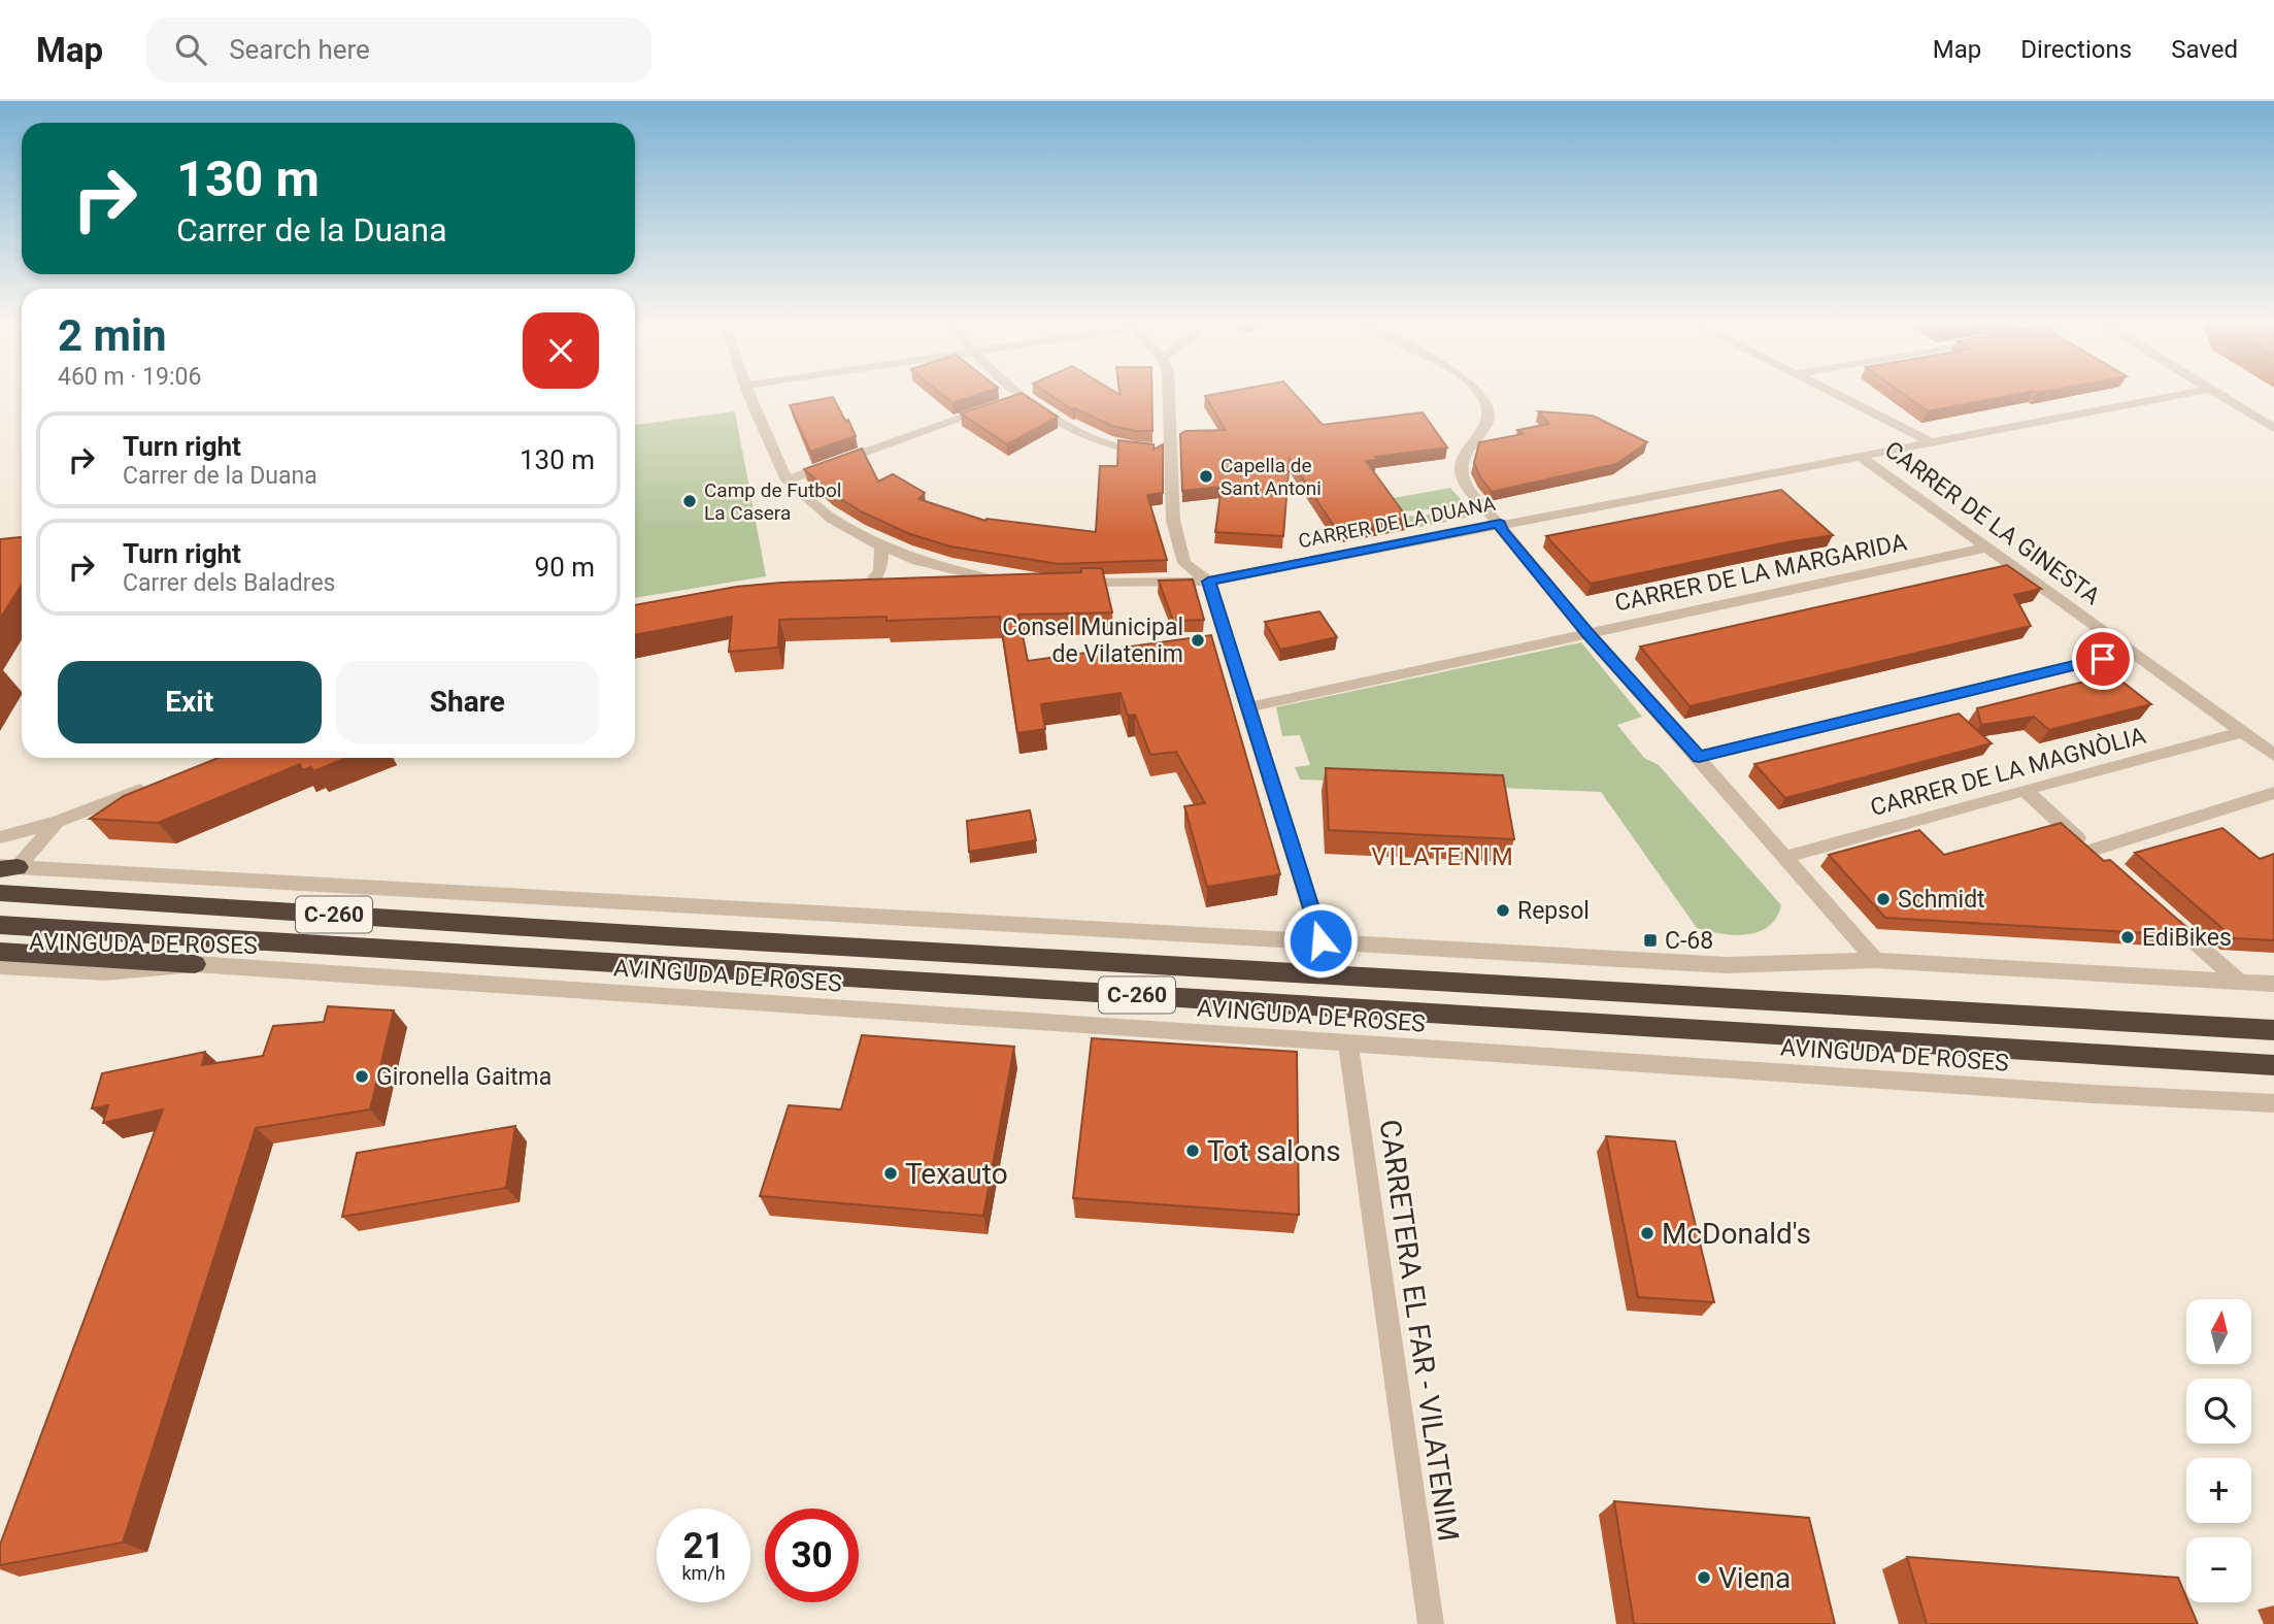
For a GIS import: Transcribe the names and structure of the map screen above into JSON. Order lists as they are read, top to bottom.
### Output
{
  "streets": {
    "highway": ["C-260"],
    "street": [
      "CARRER DE LA DUANA",
      "CARRER DE LA GINESTA",
      "CARRER DE LA MARGARIDA",
      "CARRER DE LA MAGNÒLIA",
      "AVINGUDA DE ROSES",
      "CARRETERA EL FAR - VILATENIM"
    ]
  },
  "crossings": [
    ["CARRER DE LA DUANA", "CARRER DE LA GINESTA"],
    ["CARRER DE LA GINESTA", "CARRER DE LA MARGARIDA"],
    ["CARRER DE LA GINESTA", "CARRER DE LA MAGNÒLIA"],
    ["AVINGUDA DE ROSES", "CARRETERA EL FAR - VILATENIM"]
  ],
  "districts": ["VILATENIM"],
  "places": {
    "other": [
      "Capella de Sant Antoni",
      "Camp de Futbol La Casera",
      "Consel Municipal de Vilatenim",
      "Schmidt",
      "Repsol",
      "EdiBikes",
      "Gironella Gaitma",
      "Tot salons",
      "Texauto",
      "McDonald's",
      "Viena"
    ],
    "transit": ["C-68"]
  },
  "north": "top",
  "page": {
    "header": "Map",
    "search": "Search here",
    "nav": ["Map", "Directions", "Saved"],
    "turn": ["130 m", "Carrer de la Duana"],
    "heading": ["2 min", "460 m · 19:06"],
    "list": [
      {
        "name": "Turn right",
        "note": "Carrer de la Duana",
        "value": "130 m"
      },
      {
        "name": "Turn right",
        "note": "Carrer dels Baladres",
        "value": "90 m"
      }
    ],
    "buttons": ["Exit", "Share"],
    "map_buttons": ["+", "−"],
    "speed": "21 km/h",
    "limit": "30"
  }
}
